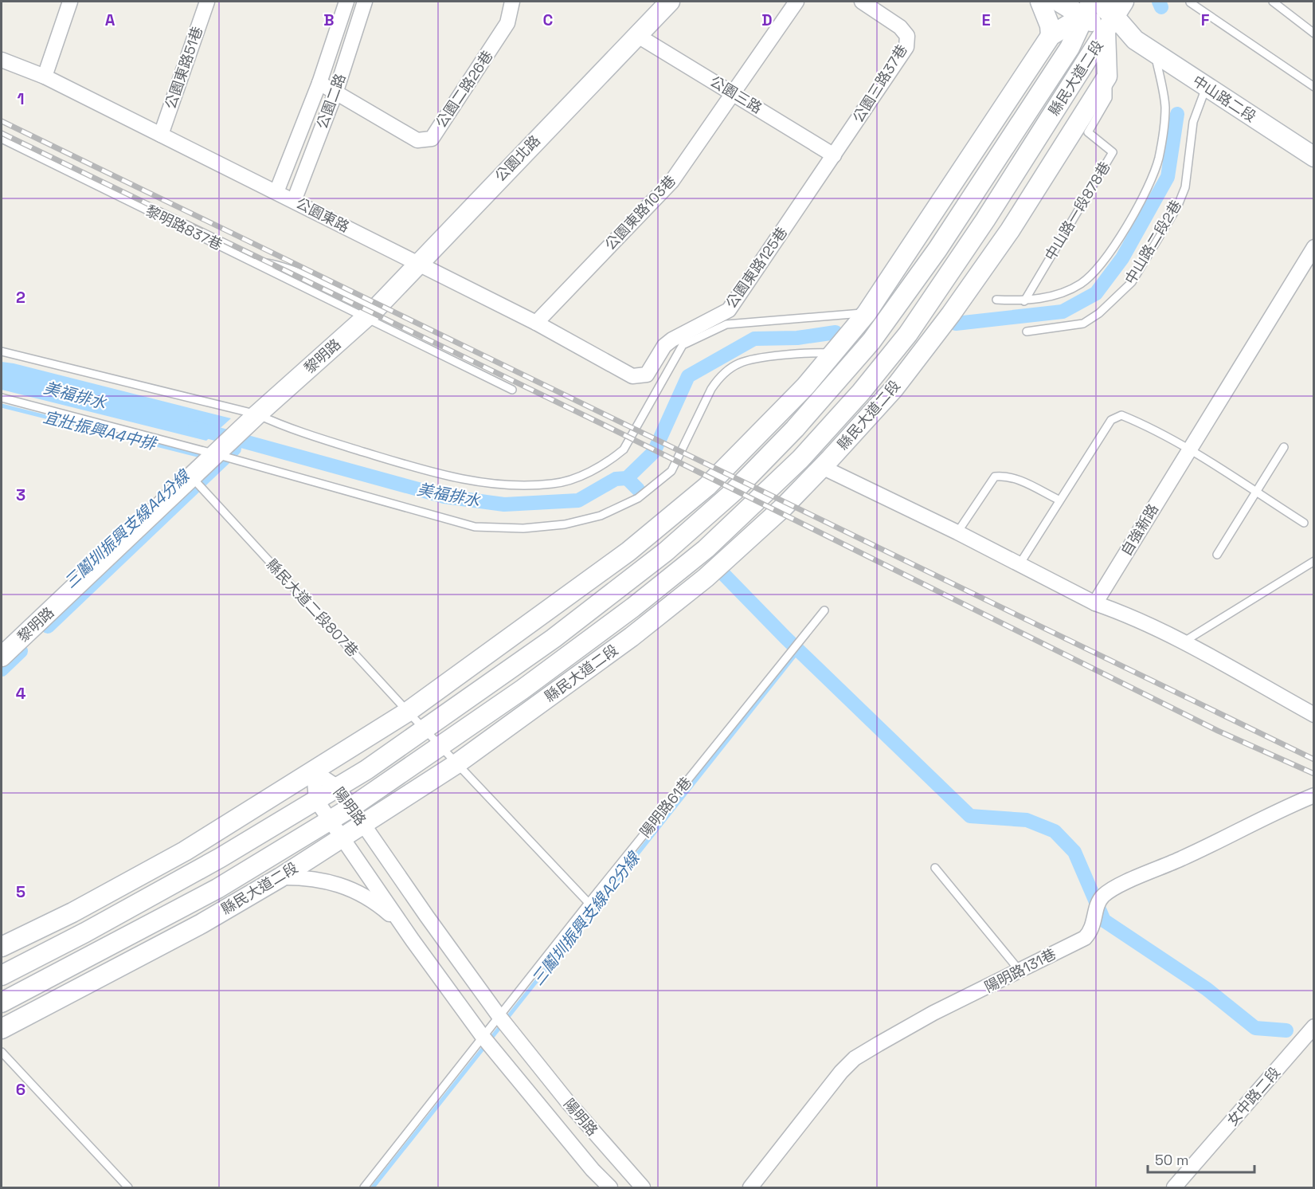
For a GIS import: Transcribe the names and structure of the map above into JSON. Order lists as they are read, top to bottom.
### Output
{
  "streets": {
    "street": [
      "公園東路51巷",
      "縣民大道二段",
      "公園三路37巷",
      "公園二路26巷",
      "公園三路",
      "中山路二段",
      "公園二路",
      "公園北路",
      "公園東路103巷",
      "公園東路",
      "公園東路125巷",
      "黎明路",
      "自強新路",
      "陽明路",
      "陽明路131巷",
      "女中路二段"
    ],
    "lane": [
      "中山路一段878巷",
      "黎明路837巷",
      "中山路二段2巷",
      "縣民大道二段807巷",
      "陽明路61巷"
    ]
  },
  "crossings": [
    ["公園東路51巷", "公園東路"],
    ["縣民大道二段", "中山路二段"],
    ["縣民大道二段", "中山路一段878巷"],
    ["縣民大道二段", "縣民大道二段807巷"],
    ["縣民大道二段", "陽明路"],
    ["公園三路37巷", "公園三路"],
    ["公園三路37巷", "公園東路125巷"],
    ["公園二路26巷", "公園二路"],
    ["公園三路", "公園北路"],
    ["公園三路", "公園東路103巷"],
    ["公園三路", "公園東路125巷"],
    ["中山路二段", "中山路二段2巷"],
    ["公園二路", "公園東路"],
    ["公園北路", "公園東路"],
    ["公園北路", "黎明路837巷"],
    ["公園北路", "黎明路"],
    ["公園東路103巷", "公園東路"],
    ["公園東路", "公園東路125巷"],
    ["黎明路837巷", "黎明路"],
    ["黎明路", "縣民大道二段807巷"],
    ["縣民大道二段807巷", "陽明路61巷"],
    ["陽明路", "陽明路61巷"]
  ],
  "water": [
    "美福排水",
    "宜壯振興A4中排",
    "三鬮圳振興支線A4分線",
    "三鬮圳振興支線A2分線"
  ],
  "scale_bar": "50 m",
  "grid": {
    "columns": [
      "A",
      "B",
      "C",
      "D",
      "E",
      "F"
    ],
    "rows": [
      "1",
      "2",
      "3",
      "4",
      "5",
      "6"
    ]
  }
}
